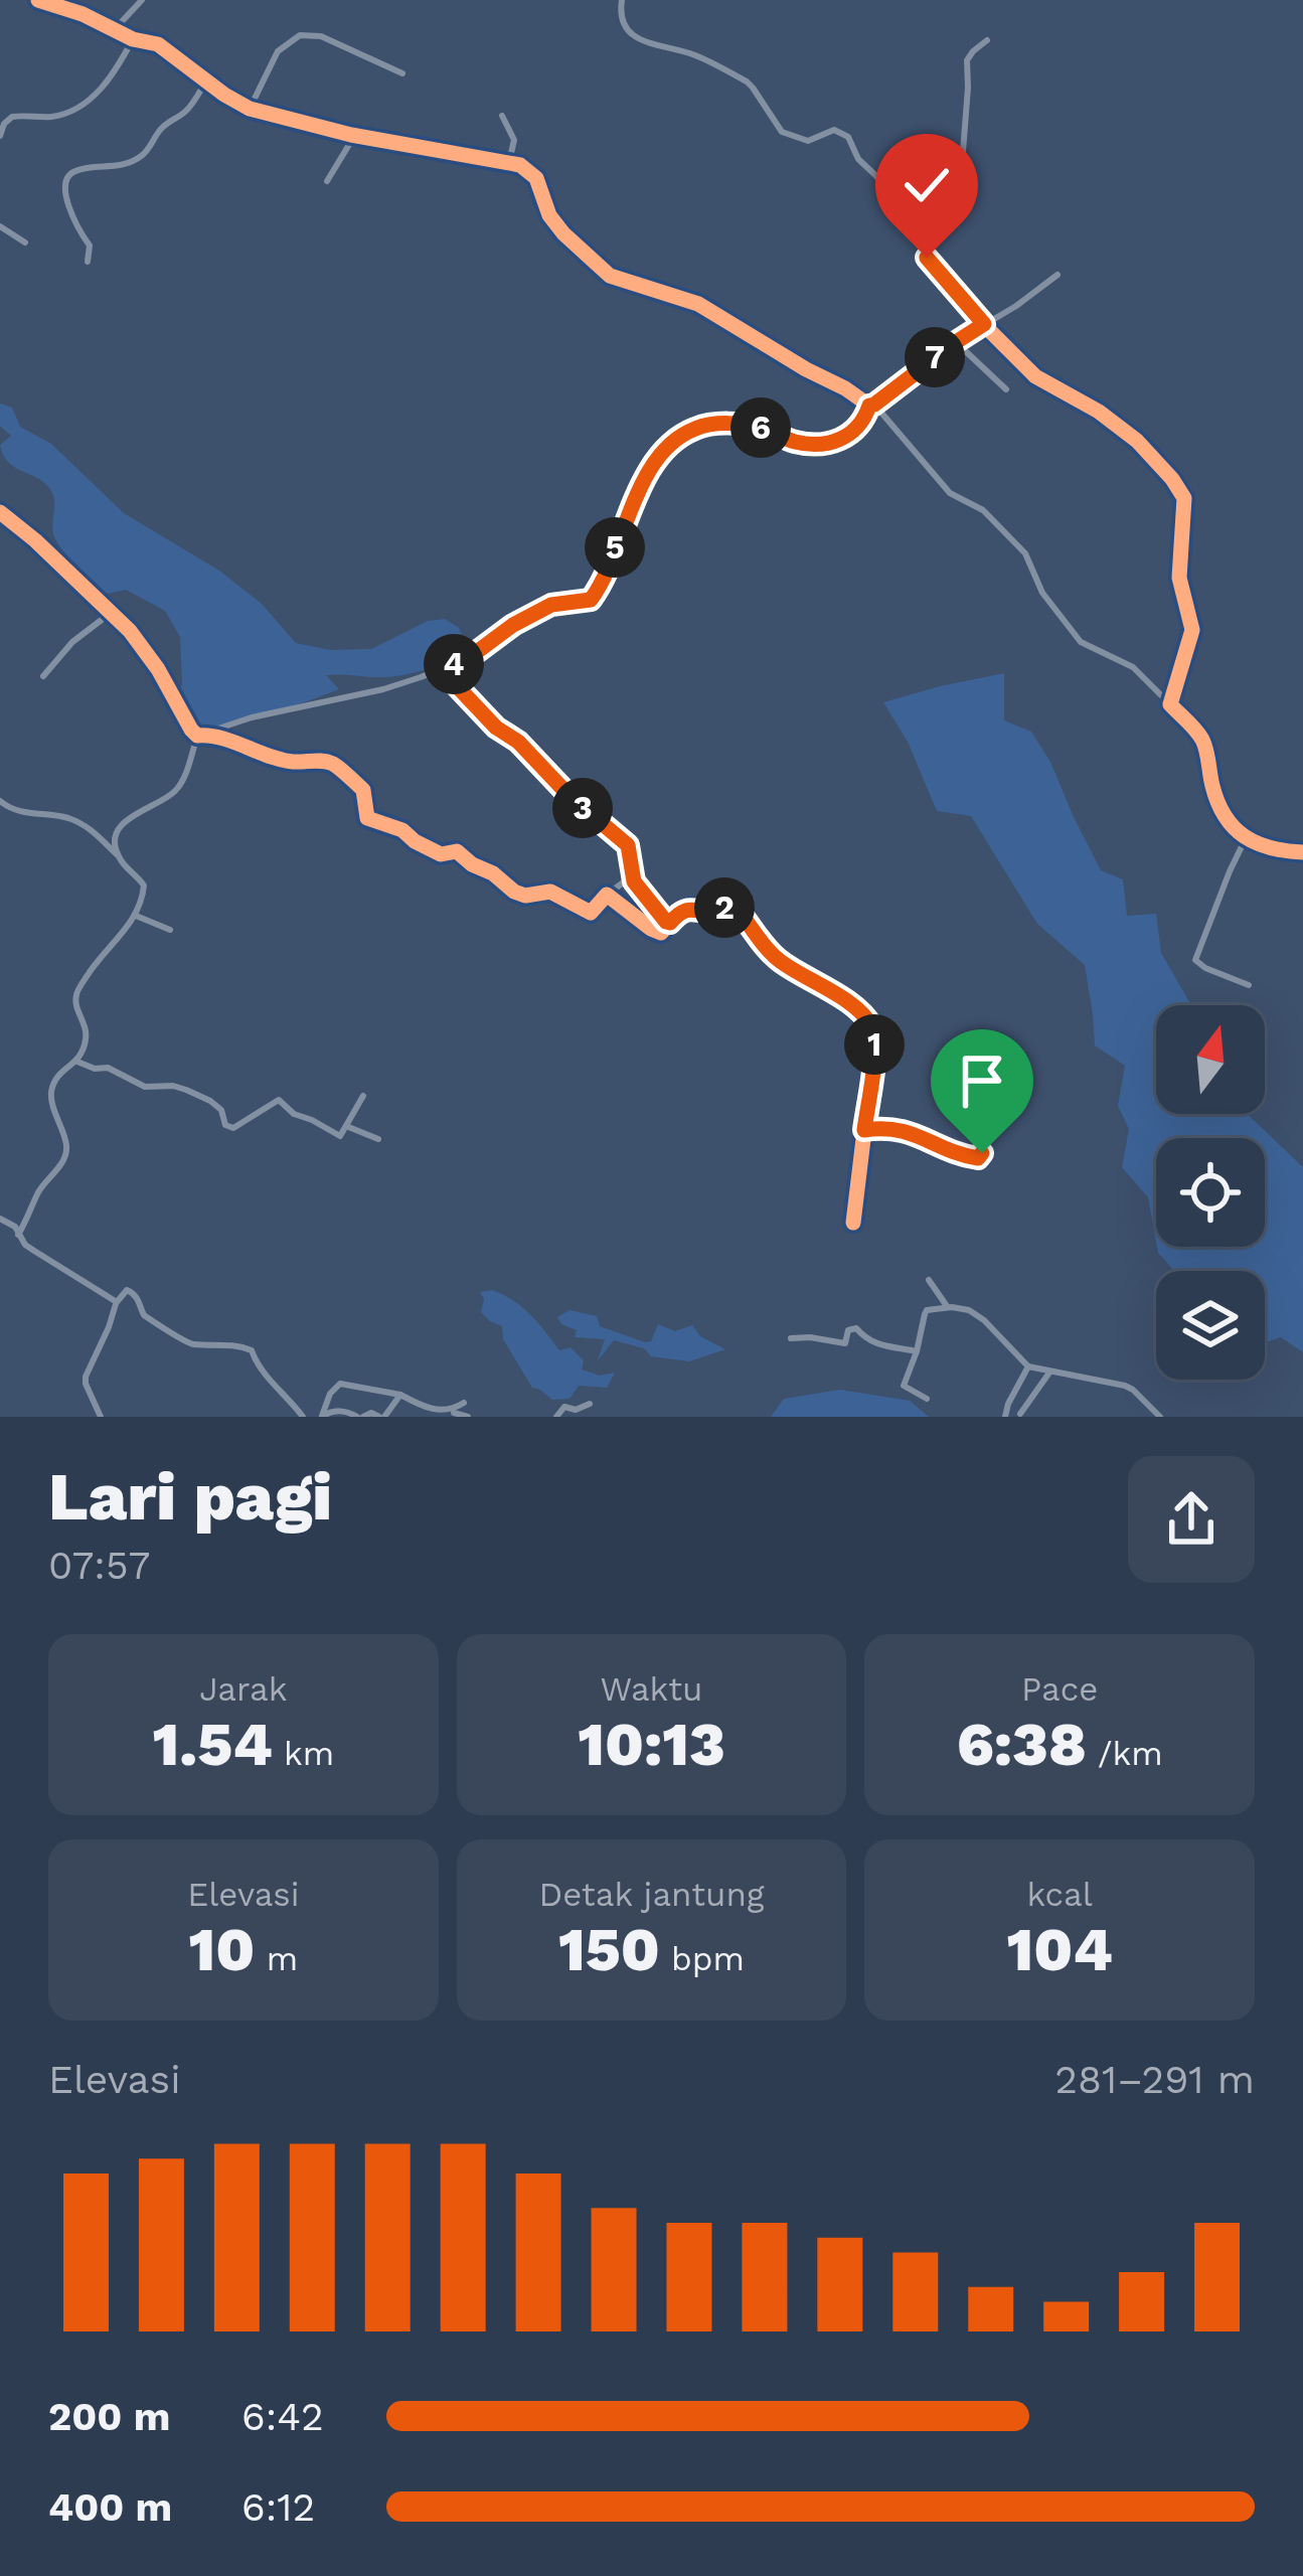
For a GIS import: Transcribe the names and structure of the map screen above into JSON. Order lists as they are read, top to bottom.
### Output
{
  "north": "top",
  "page": {
    "pins": [
      "7",
      "6",
      "5",
      "4",
      "3",
      "2",
      "1"
    ],
    "heading": ["Lari pagi", "07:57"],
    "stats": [
      ["Jarak", "1.54 km"],
      ["Waktu", "10:13"],
      ["Pace", "6:38 /km"],
      ["Elevasi", "10 m"],
      ["Detak jantung", "150 bpm"],
      ["kcal", "104"]
    ],
    "chart": ["Elevasi", "281–291 m"],
    "list": [
      {
        "name": "200 m",
        "note": "6:42"
      },
      {
        "name": "400 m",
        "note": "6:12"
      }
    ]
  }
}
